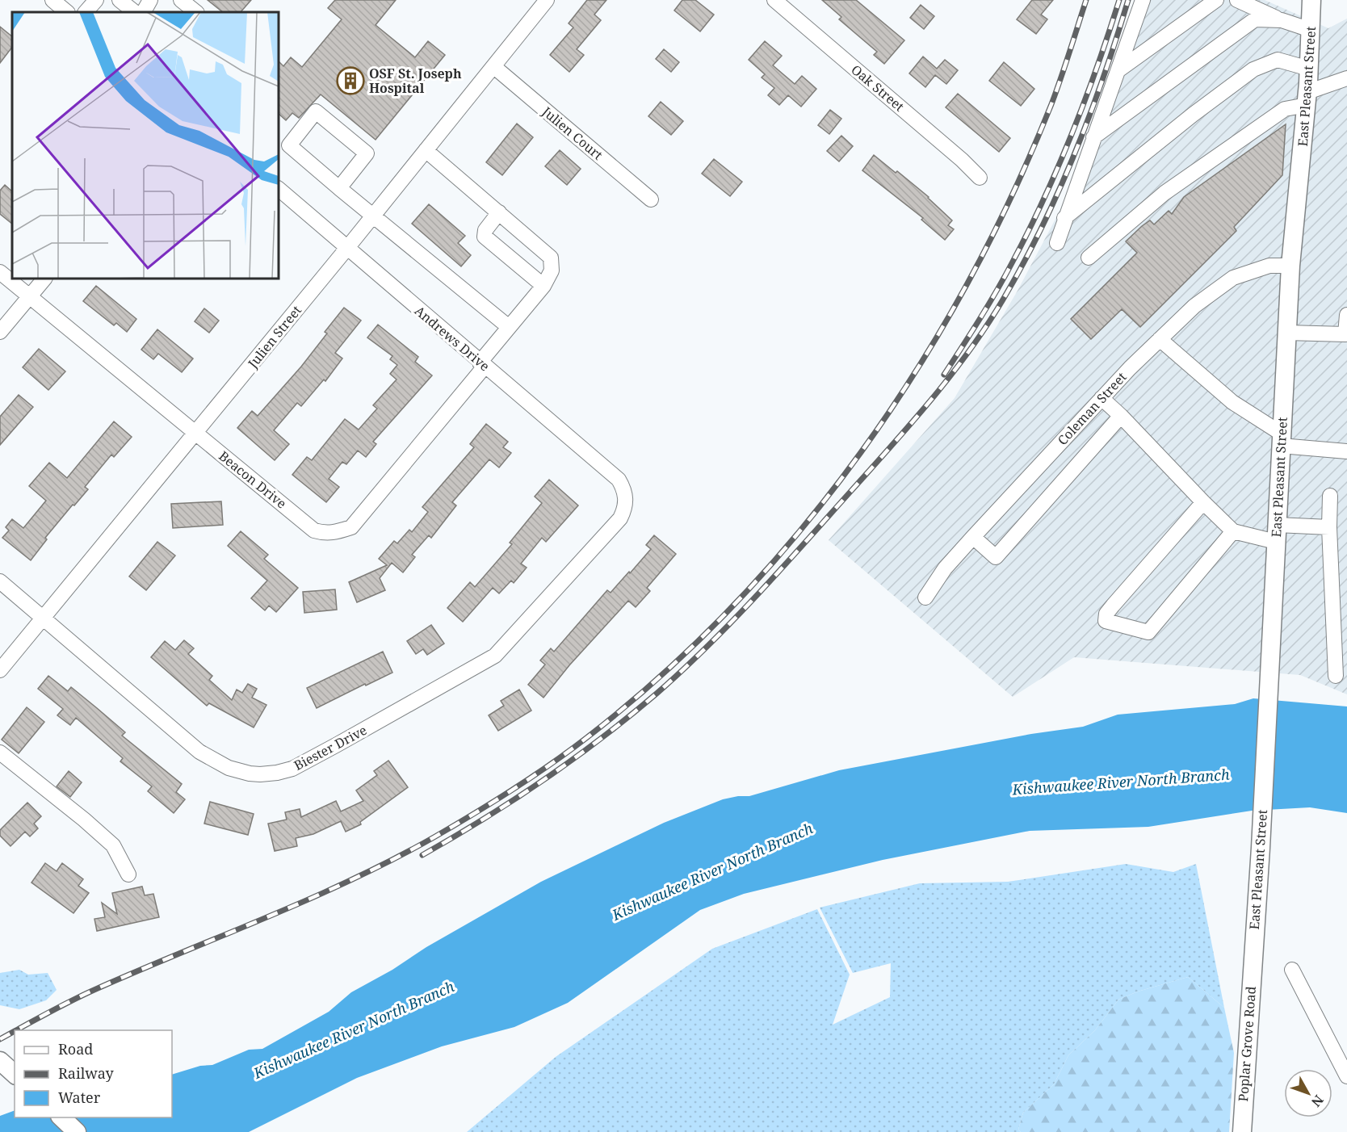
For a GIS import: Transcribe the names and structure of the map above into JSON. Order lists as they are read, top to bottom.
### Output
{
  "streets": {
    "main road": ["East Pleasant Street", "Poplar Grove Road"],
    "street": [
      "Oak Street",
      "Julien Court",
      "Julien Street",
      "Andrews Drive",
      "Coleman Street",
      "Beacon Drive",
      "Biester Drive"
    ]
  },
  "crossings": [
    ["East Pleasant Street", "Coleman Street"],
    ["East Pleasant Street", "Poplar Grove Road"],
    ["Julien Court", "Julien Street"],
    ["Julien Street", "Andrews Drive"],
    ["Julien Street", "Beacon Drive"],
    ["Julien Street", "Biester Drive"],
    ["Andrews Drive", "Beacon Drive"],
    ["Andrews Drive", "Biester Drive"]
  ],
  "water": ["Kishwaukee River North Branch"],
  "places": {
    "building": ["OSF St. Joseph Hospital"]
  },
  "legend": ["Road", "Railway", "Water"],
  "north": "bottom right"
}
